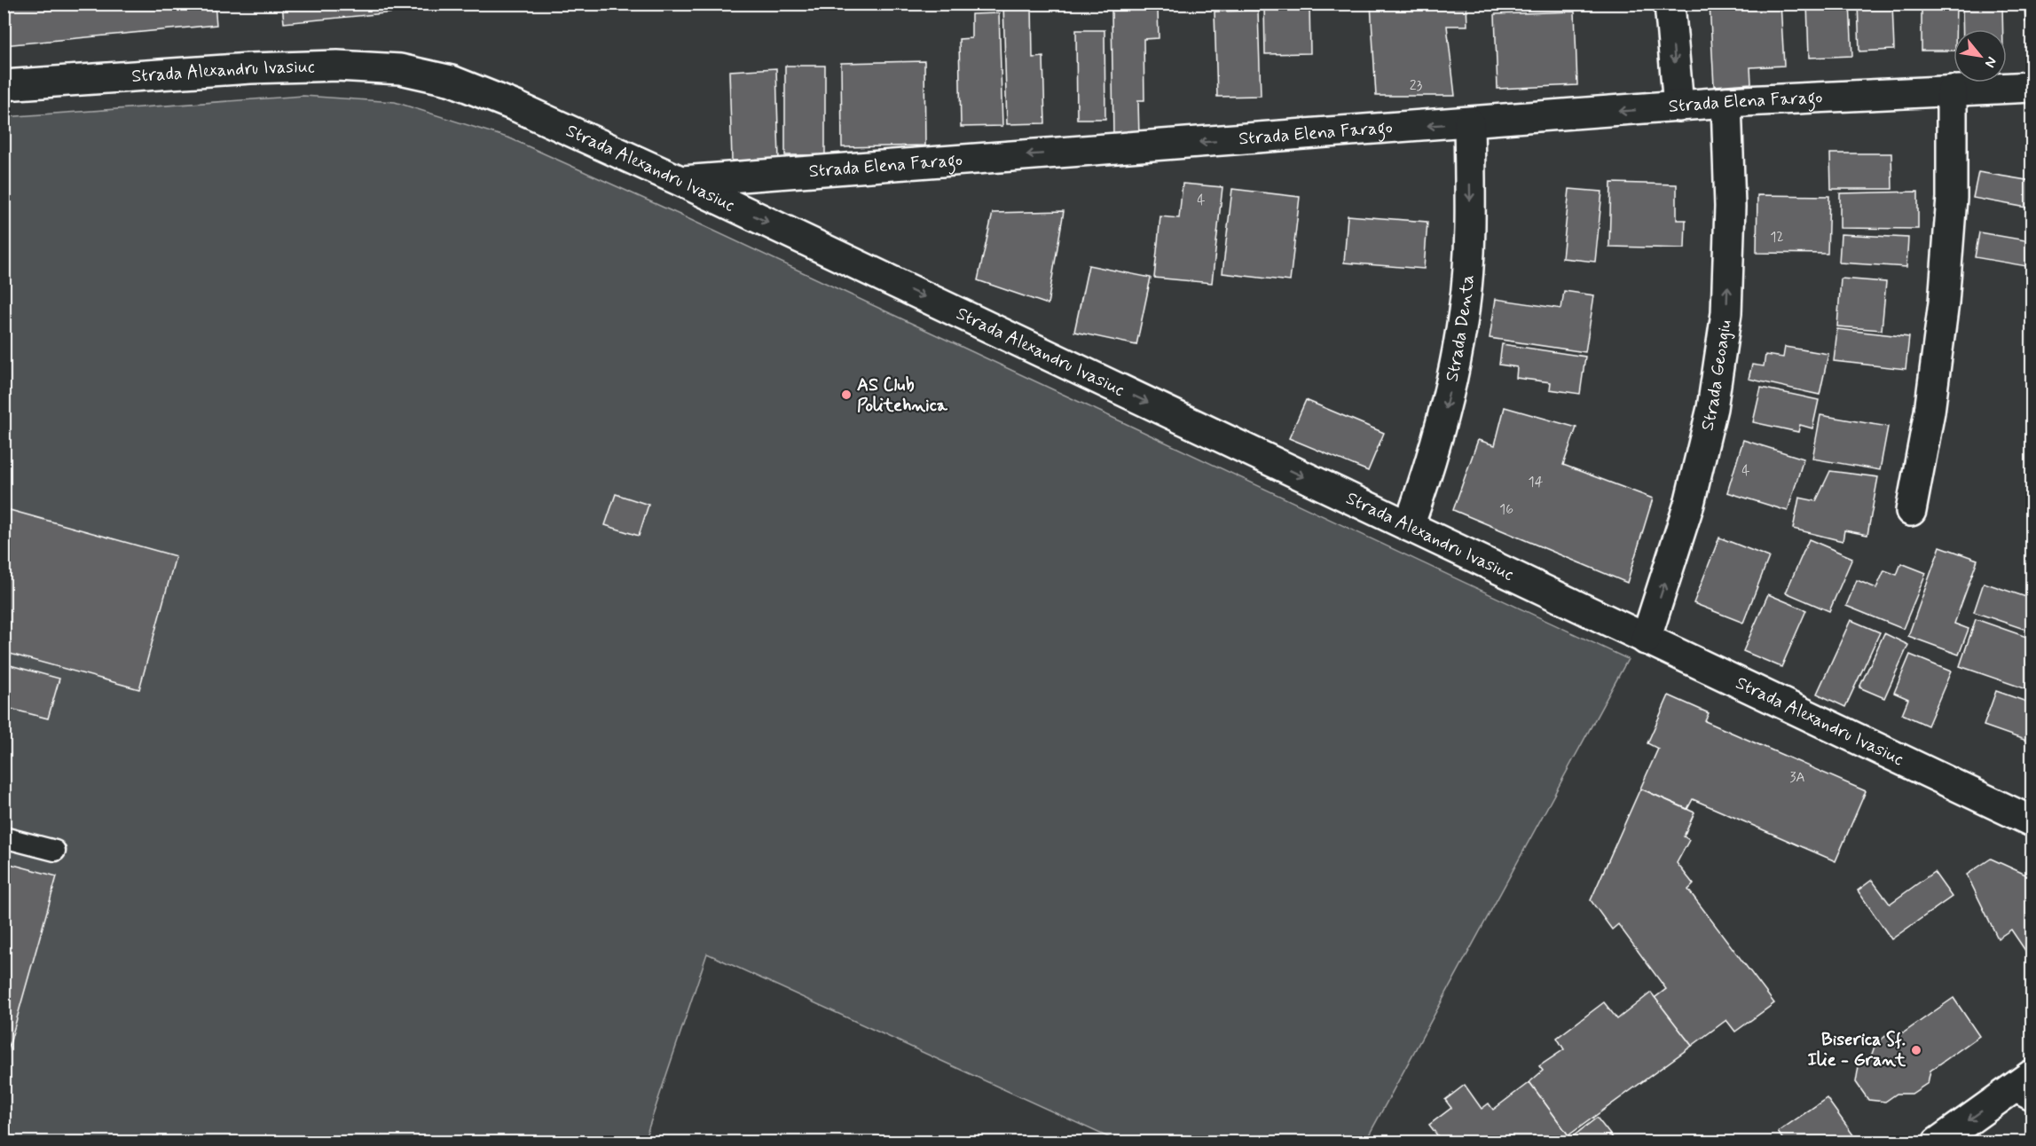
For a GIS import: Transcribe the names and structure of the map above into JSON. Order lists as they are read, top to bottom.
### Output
{
  "streets": {
    "street": [
      "Strada Alexandru Ivasiuc",
      "Strada Elena Farago",
      "Strada Denta",
      "Strada Geoagiu"
    ]
  },
  "crossings": [
    ["Strada Alexandru Ivasiuc", "Strada Elena Farago"],
    ["Strada Alexandru Ivasiuc", "Strada Denta"],
    ["Strada Alexandru Ivasiuc", "Strada Geoagiu"],
    ["Strada Elena Farago", "Strada Denta"],
    ["Strada Elena Farago", "Strada Geoagiu"]
  ],
  "one_way": ["Strada Alexandru Ivasiuc", "Strada Elena Farago", "Strada Denta"],
  "places": ["AS Club Politehnica", "Biserica Sf. Ilie - Grant"],
  "house_numbers": [
    "23",
    "4",
    "12",
    "4",
    "14",
    "16",
    "3A"
  ],
  "north": "bottom right"
}
